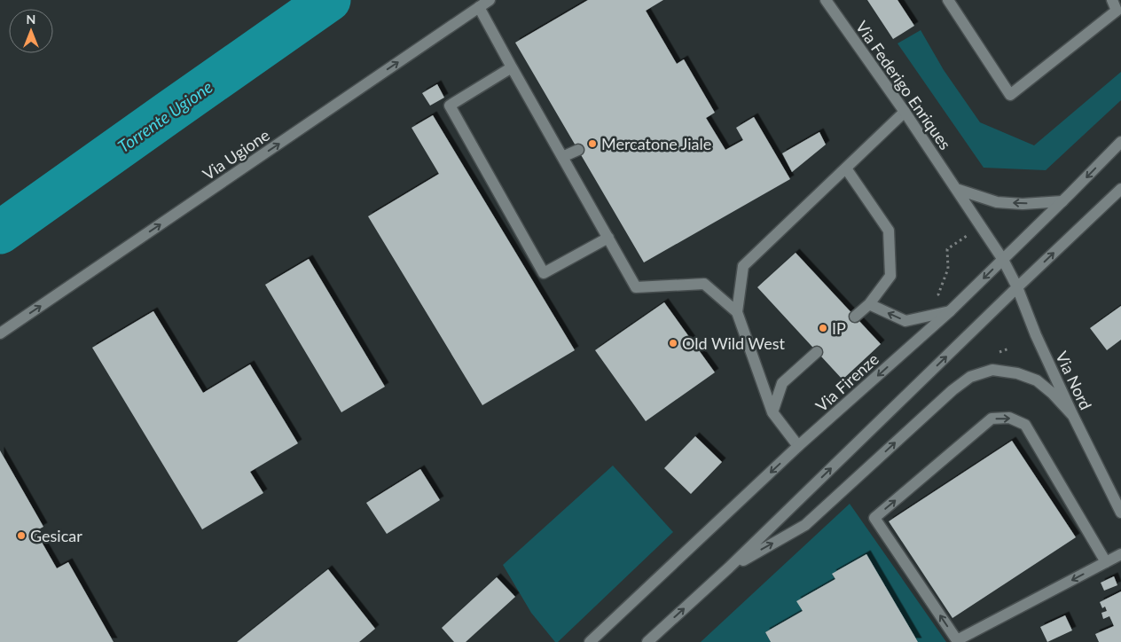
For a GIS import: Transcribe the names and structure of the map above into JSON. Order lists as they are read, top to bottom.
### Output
{
  "streets": {
    "street": [
      "Via Federigo Enriques",
      "Via Ugione",
      "Via Nord",
      "Via Firenze"
    ]
  },
  "crossings": [
    ["Via Federigo Enriques", "Via Nord"],
    ["Via Federigo Enriques", "Via Firenze"],
    ["Via Nord", "Via Firenze"]
  ],
  "one_way": ["Via Ugione"],
  "water": ["Torrente Ugione"],
  "places": [
    "Mercatone Jiale",
    "IP",
    "Old Wild West",
    "Gesicar"
  ],
  "north": "top"
}
